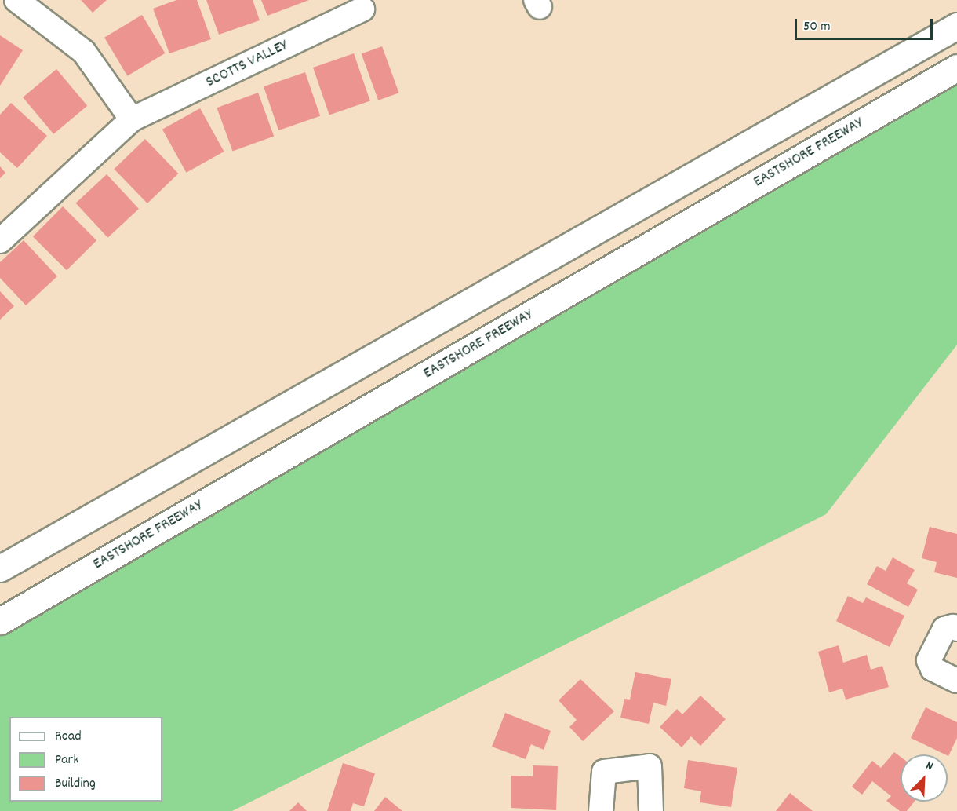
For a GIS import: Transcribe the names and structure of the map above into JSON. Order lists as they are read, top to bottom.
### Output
{
  "streets": {
    "highway": ["EASTSHORE FREEWAY"],
    "street": ["SCOTTS VALLEY"]
  },
  "legend": ["Road", "Park", "Building"],
  "scale_bar": "50 m",
  "north": "top right"
}
